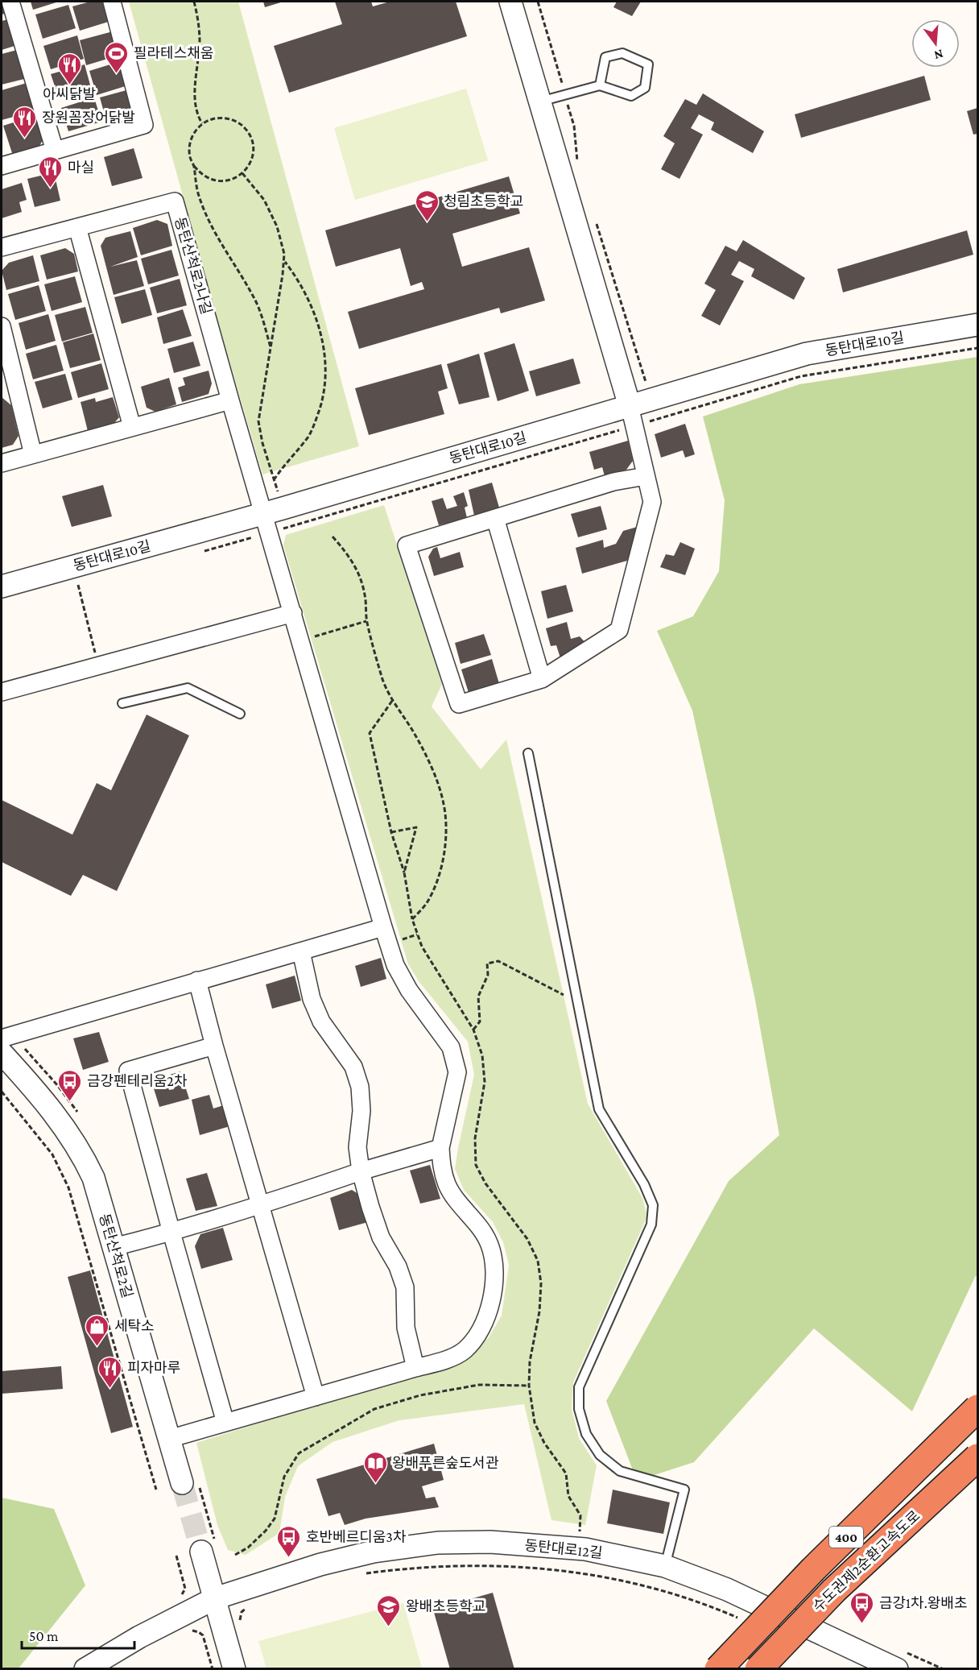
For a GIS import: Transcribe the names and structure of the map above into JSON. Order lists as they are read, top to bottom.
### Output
{
  "streets": {
    "highway": ["400", "수도권제2순환고속도로"],
    "street": [
      "동탄산척로2나길",
      "동탄대로10길",
      "동탄산척로2길",
      "동탄대로12길"
    ]
  },
  "crossings": [
    ["동탄산척로2나길", "동탄대로10길"],
    ["동탄산척로2나길", "동탄산척로2길"]
  ],
  "places": {
    "sports": ["필라테스채움"],
    "restaurant": [
      "아씨닭발",
      "장원꼼장어닭발",
      "마실",
      "피자마루"
    ],
    "school or university": ["청림초등학교", "왕배초등학교"],
    "bus stop": ["금강펜테리움2차", "호반베르디움3차", "금강1차.왕배초"],
    "shop": ["세탁소"],
    "library": ["왕배푸른숲도서관"]
  },
  "scale_bar": "50 m",
  "north": "bottom"
}
